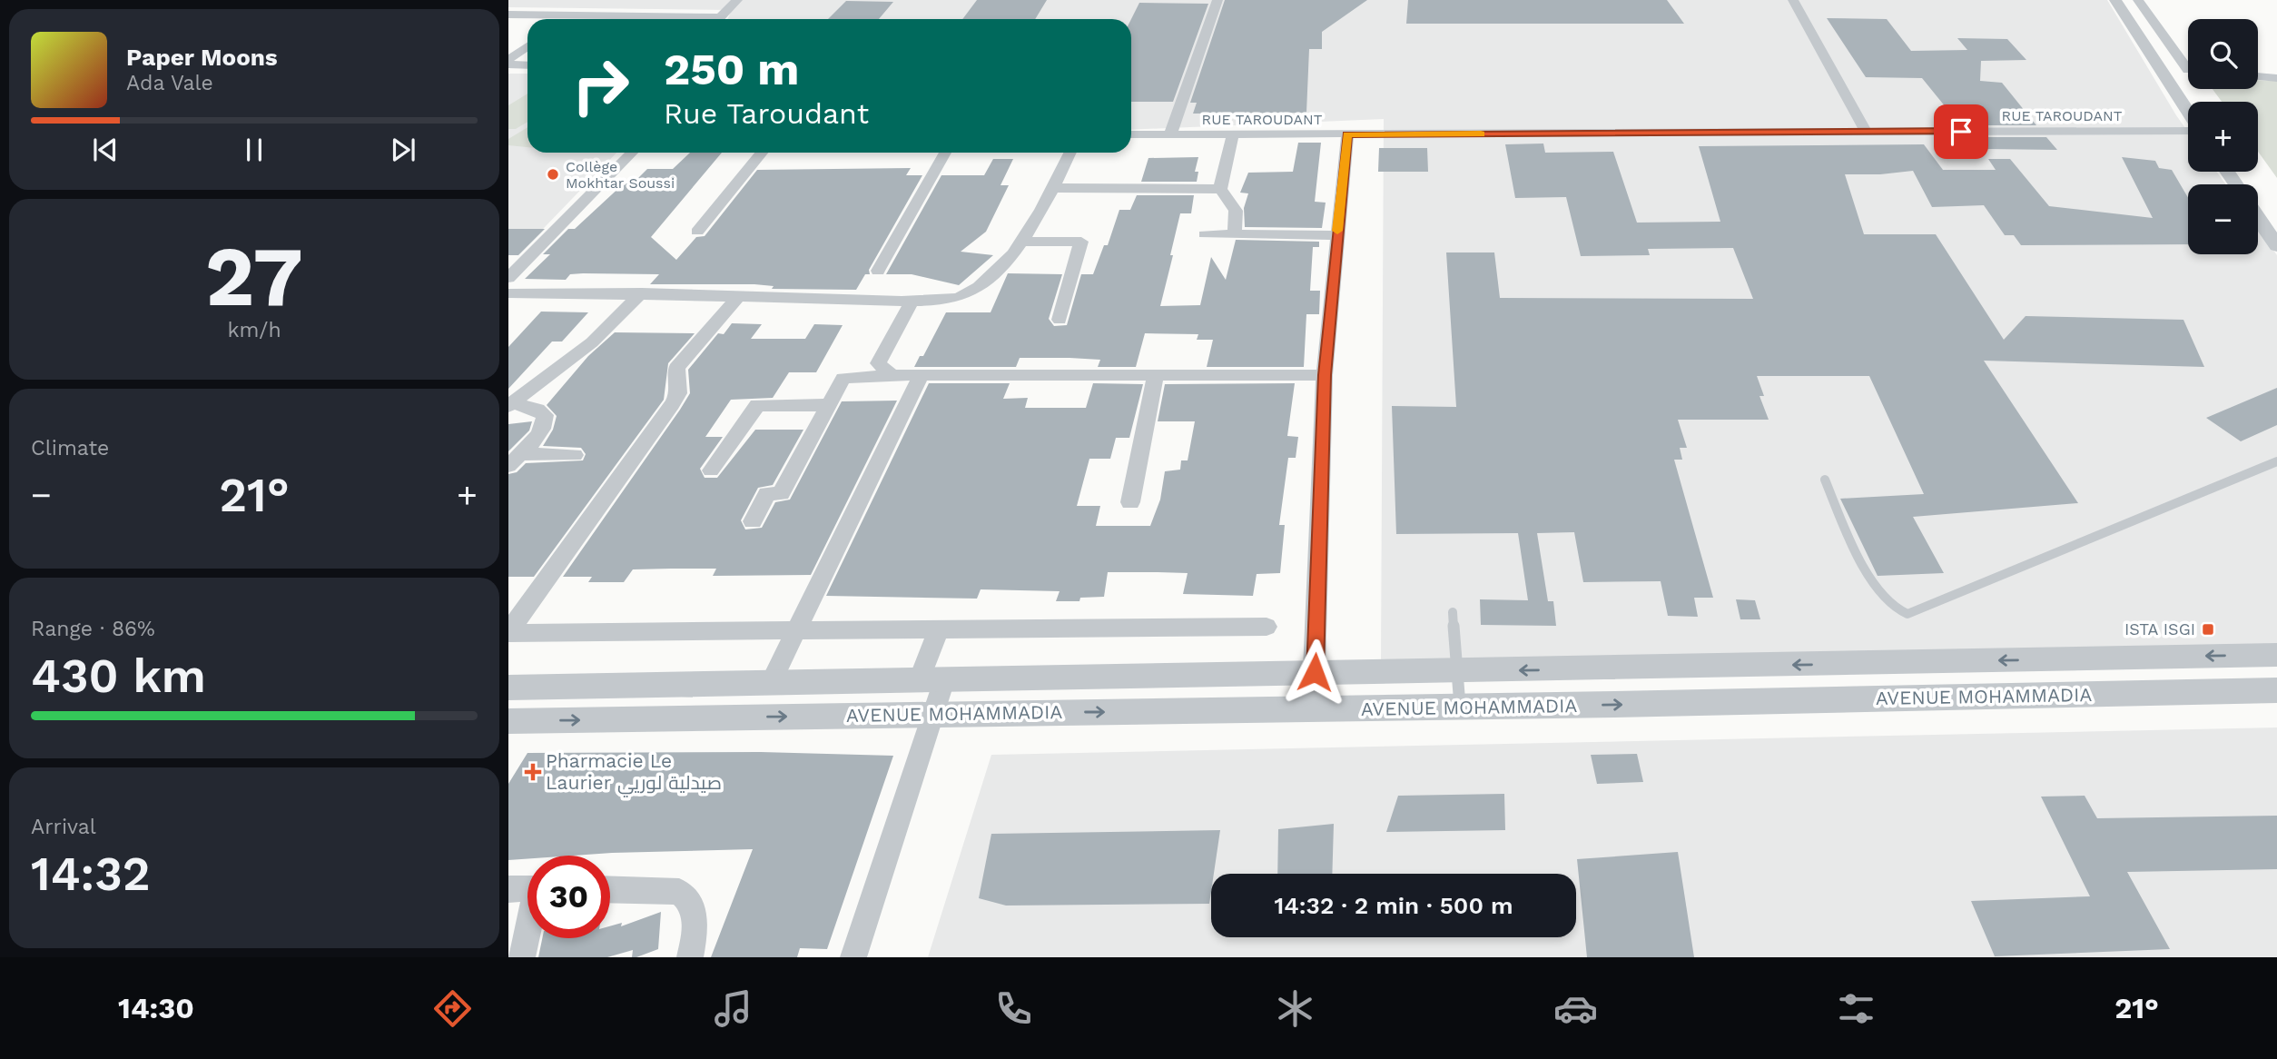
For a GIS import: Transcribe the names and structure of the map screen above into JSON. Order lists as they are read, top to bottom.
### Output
{
  "streets": {
    "street": ["RUE TAROUDANT", "AVENUE MOHAMMADIA"]
  },
  "places": {
    "other": ["Collège Mokhtar Soussi"],
    "transit": ["ISTA ISGI"],
    "health": ["Pharmacie Le Laurier صيدلية لوريي"]
  },
  "page": {
    "map_buttons": ["+", "−"],
    "turn": ["250 m", "Rue Taroudant"],
    "song": ["Paper Moons", "Ada Vale"],
    "tile": [
      ["27", "km/h"],
      "Climate",
      ["Range · 86%", "430 km"],
      ["Arrival", "14:32"]
    ],
    "heat": ["−", "21°", "+"],
    "limit": "30",
    "trip": "14:32 · 2 min · 500 m",
    "tabs": ["14:30", "21°"]
  }
}
